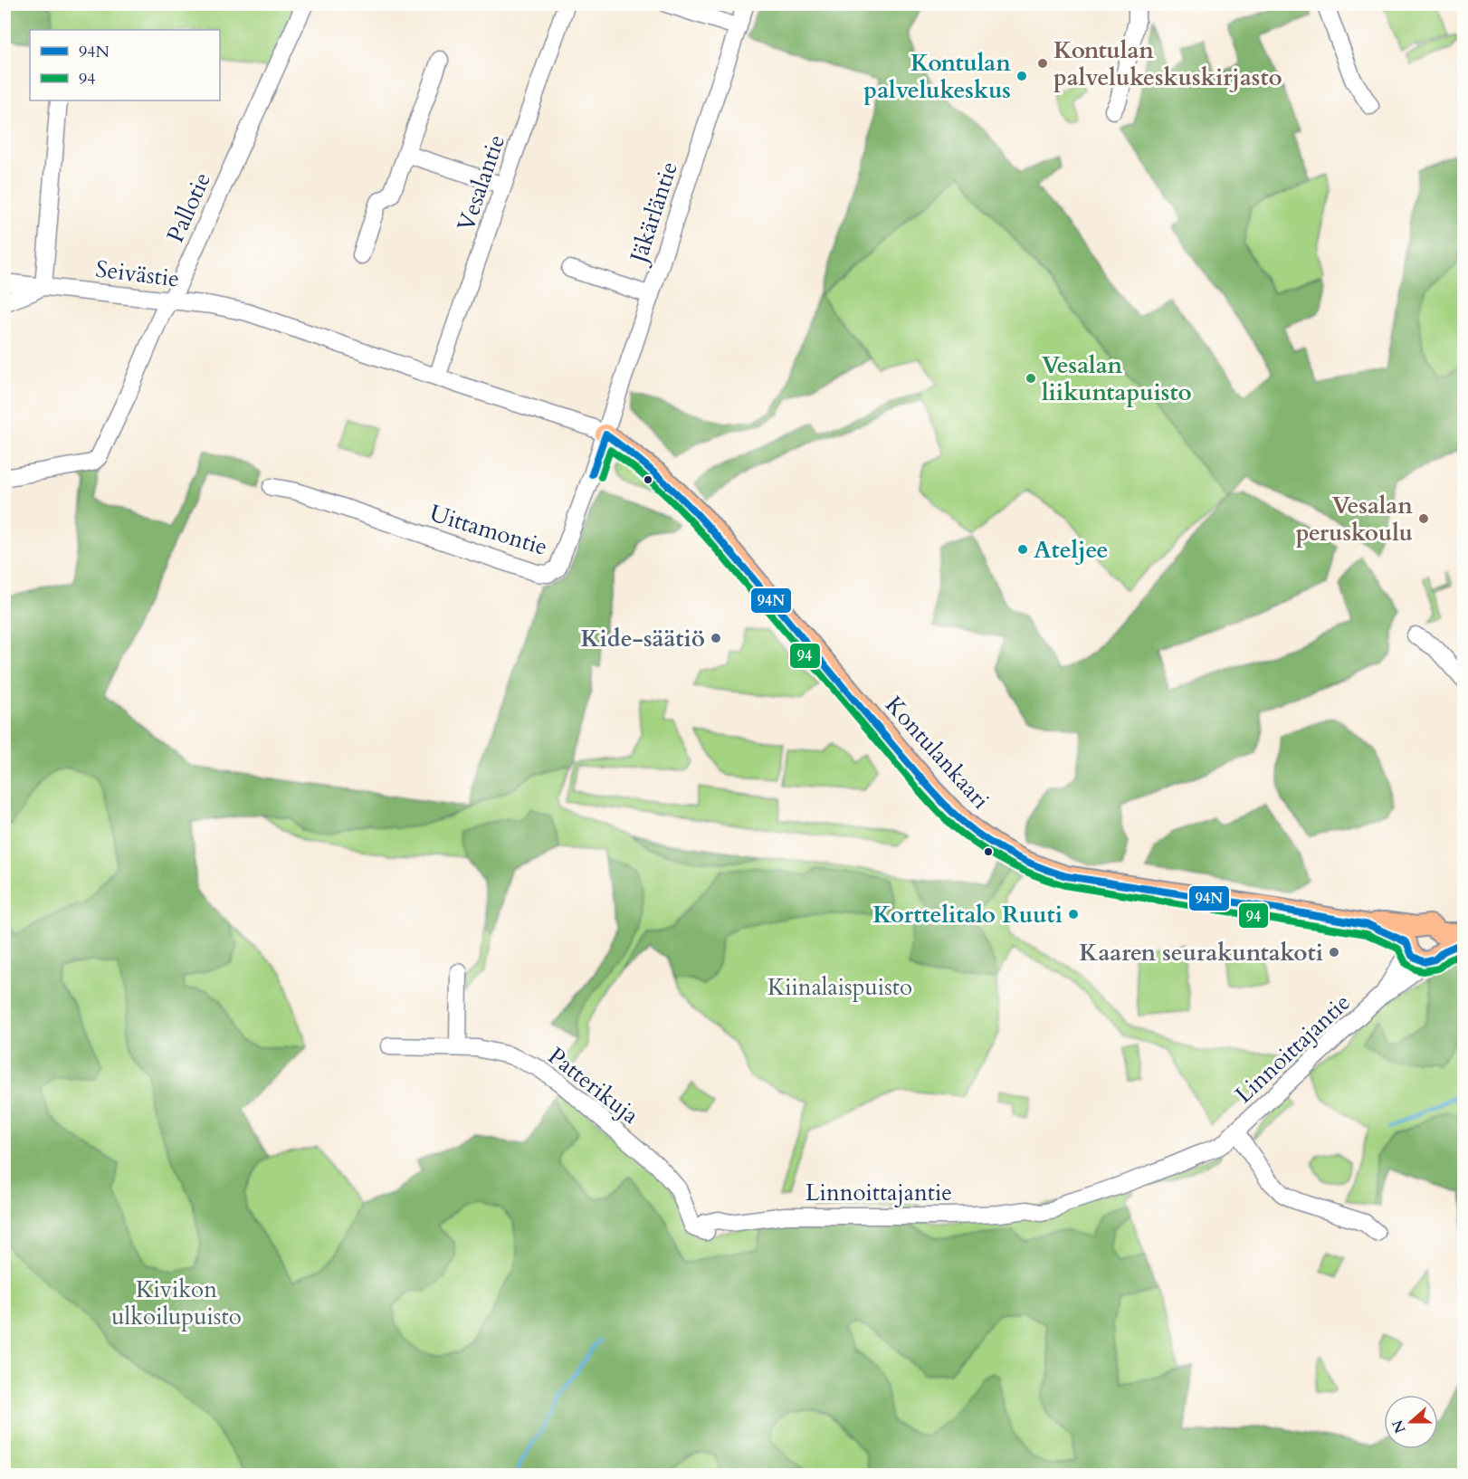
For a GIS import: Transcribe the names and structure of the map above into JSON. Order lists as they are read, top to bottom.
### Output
{
  "streets": {
    "main road": ["Kontulankaari"],
    "street": [
      "Vesalantie",
      "Pallotie",
      "Jäkärläntie",
      "Seivästie",
      "Uittamontie",
      "Linnoittajantie",
      "Patterikuja"
    ]
  },
  "crossings": [
    ["Vesalantie", "Seivästie"],
    ["Pallotie", "Seivästie"],
    ["Jäkärläntie", "Seivästie"],
    ["Jäkärläntie", "Uittamontie"],
    ["Jäkärläntie", "Kontulankaari"],
    ["Seivästie", "Uittamontie"],
    ["Seivästie", "Kontulankaari"],
    ["Uittamontie", "Kontulankaari"],
    ["Kontulankaari", "Linnoittajantie"],
    ["Linnoittajantie", "Patterikuja"]
  ],
  "parks": ["Kiinalaispuisto", "Kivikon ulkoilupuisto"],
  "places": [
    "Kontulan palvelukeskuskirjasto",
    "Kontulan palvelukeskus",
    "Vesalan liikuntapuisto",
    "Vesalan peruskoulu",
    "Ateljee",
    "Kide-säätiö",
    "Korttelitalo Ruuti",
    "Kaaren seurakuntakoti"
  ],
  "lines": ["transit line 94N", "transit line 94"],
  "legend": ["94N", "94"],
  "north": "left"
}
